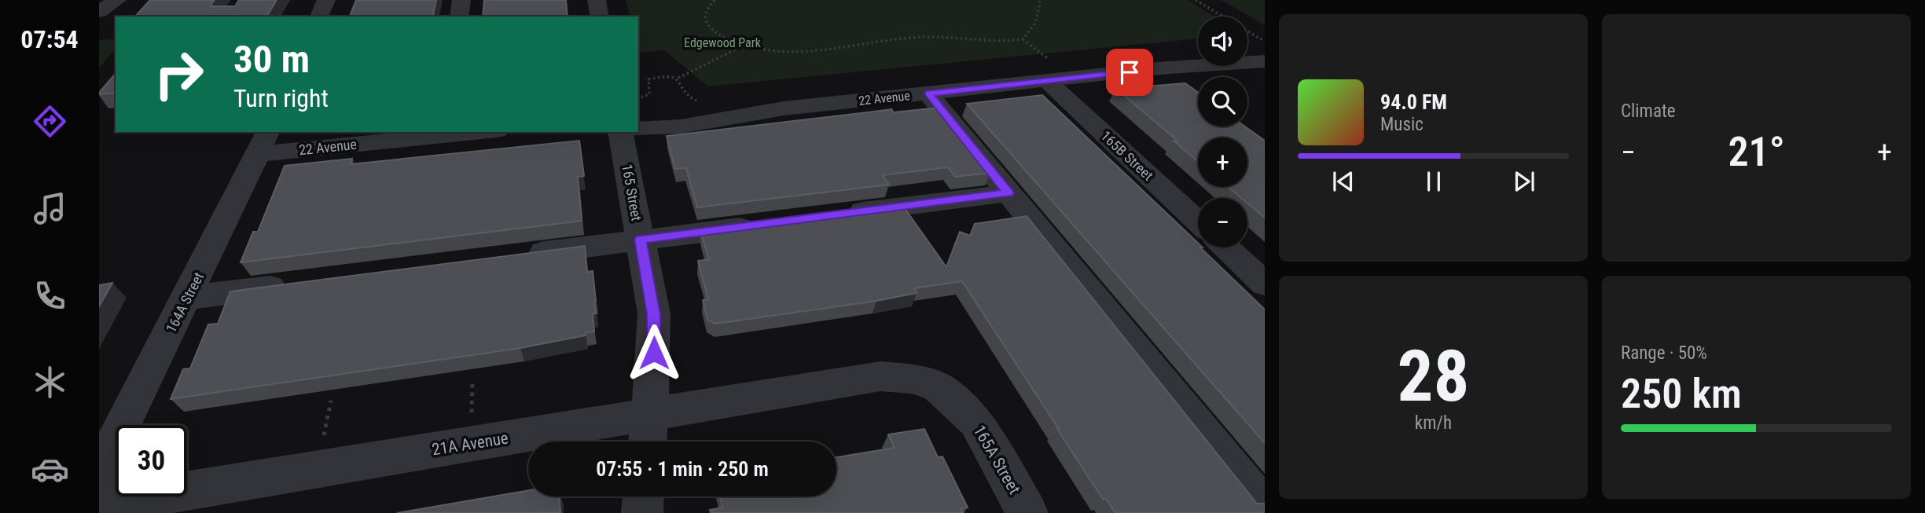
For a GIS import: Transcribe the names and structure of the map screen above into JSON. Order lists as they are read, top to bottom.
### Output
{
  "streets": {
    "street": [
      "22 Avenue",
      "165B Street",
      "165 Street",
      "164A Street",
      "21A Avenue",
      "165A Street"
    ]
  },
  "crossings": [
    ["22 Avenue", "165B Street"],
    ["22 Avenue", "164A Street"],
    ["165 Street", "21A Avenue"],
    ["21A Avenue", "165A Street"]
  ],
  "parks": ["Edgewood Park"],
  "page": {
    "tabs": "07:54",
    "tile": [
      "Climate",
      ["28", "km/h"],
      ["Range · 50%", "250 km"]
    ],
    "map_buttons": ["+", "−"],
    "turn": ["30 m", "Turn right"],
    "song": ["94.0 FM", "Music"],
    "heat": ["−", "21°", "+"],
    "limit": "30",
    "trip": "07:55 · 1 min · 250 m"
  }
}
